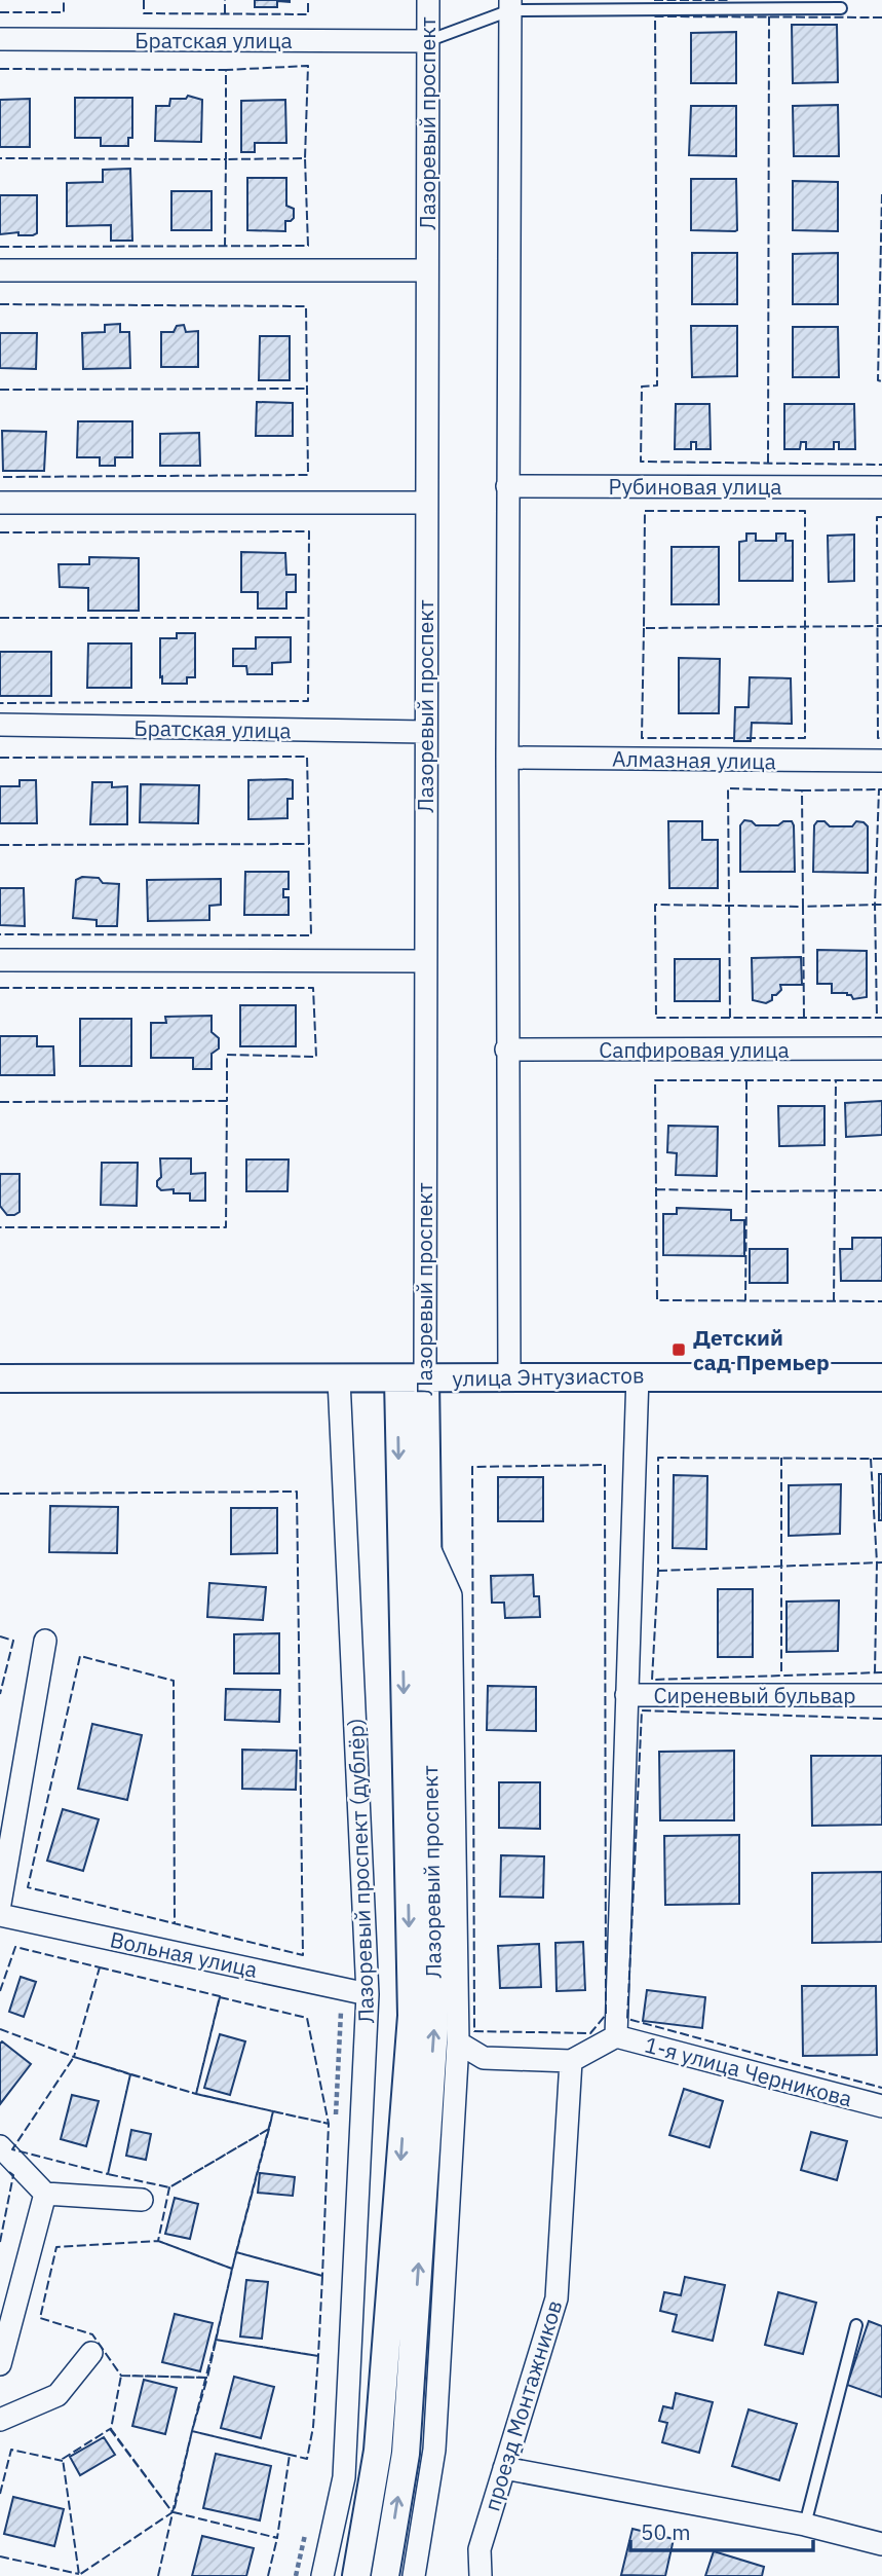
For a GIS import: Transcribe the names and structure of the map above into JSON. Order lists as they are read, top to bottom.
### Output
{
  "streets": {
    "street": [
      "Братская улица",
      "Лазоревый проспект",
      "Рубиновая улица",
      "Алмазная улица",
      "Сапфировая улица",
      "улица Энтузиастов",
      "Сиреневый бульвар",
      "Лазоревый проспект (дублёр)",
      "Вольная улица",
      "1-я улица Черникова",
      "проезд Монтажников"
    ]
  },
  "crossings": [
    ["Братская улица", "Лазоревый проспект"],
    ["Лазоревый проспект", "улица Энтузиастов"],
    ["улица Энтузиастов", "Лазоревый проспект (дублёр)"],
    ["Лазоревый проспект (дублёр)", "Вольная улица"]
  ],
  "places": {
    "transit": ["Детский сад Премьер"]
  },
  "scale_bar": "50 m"
}
